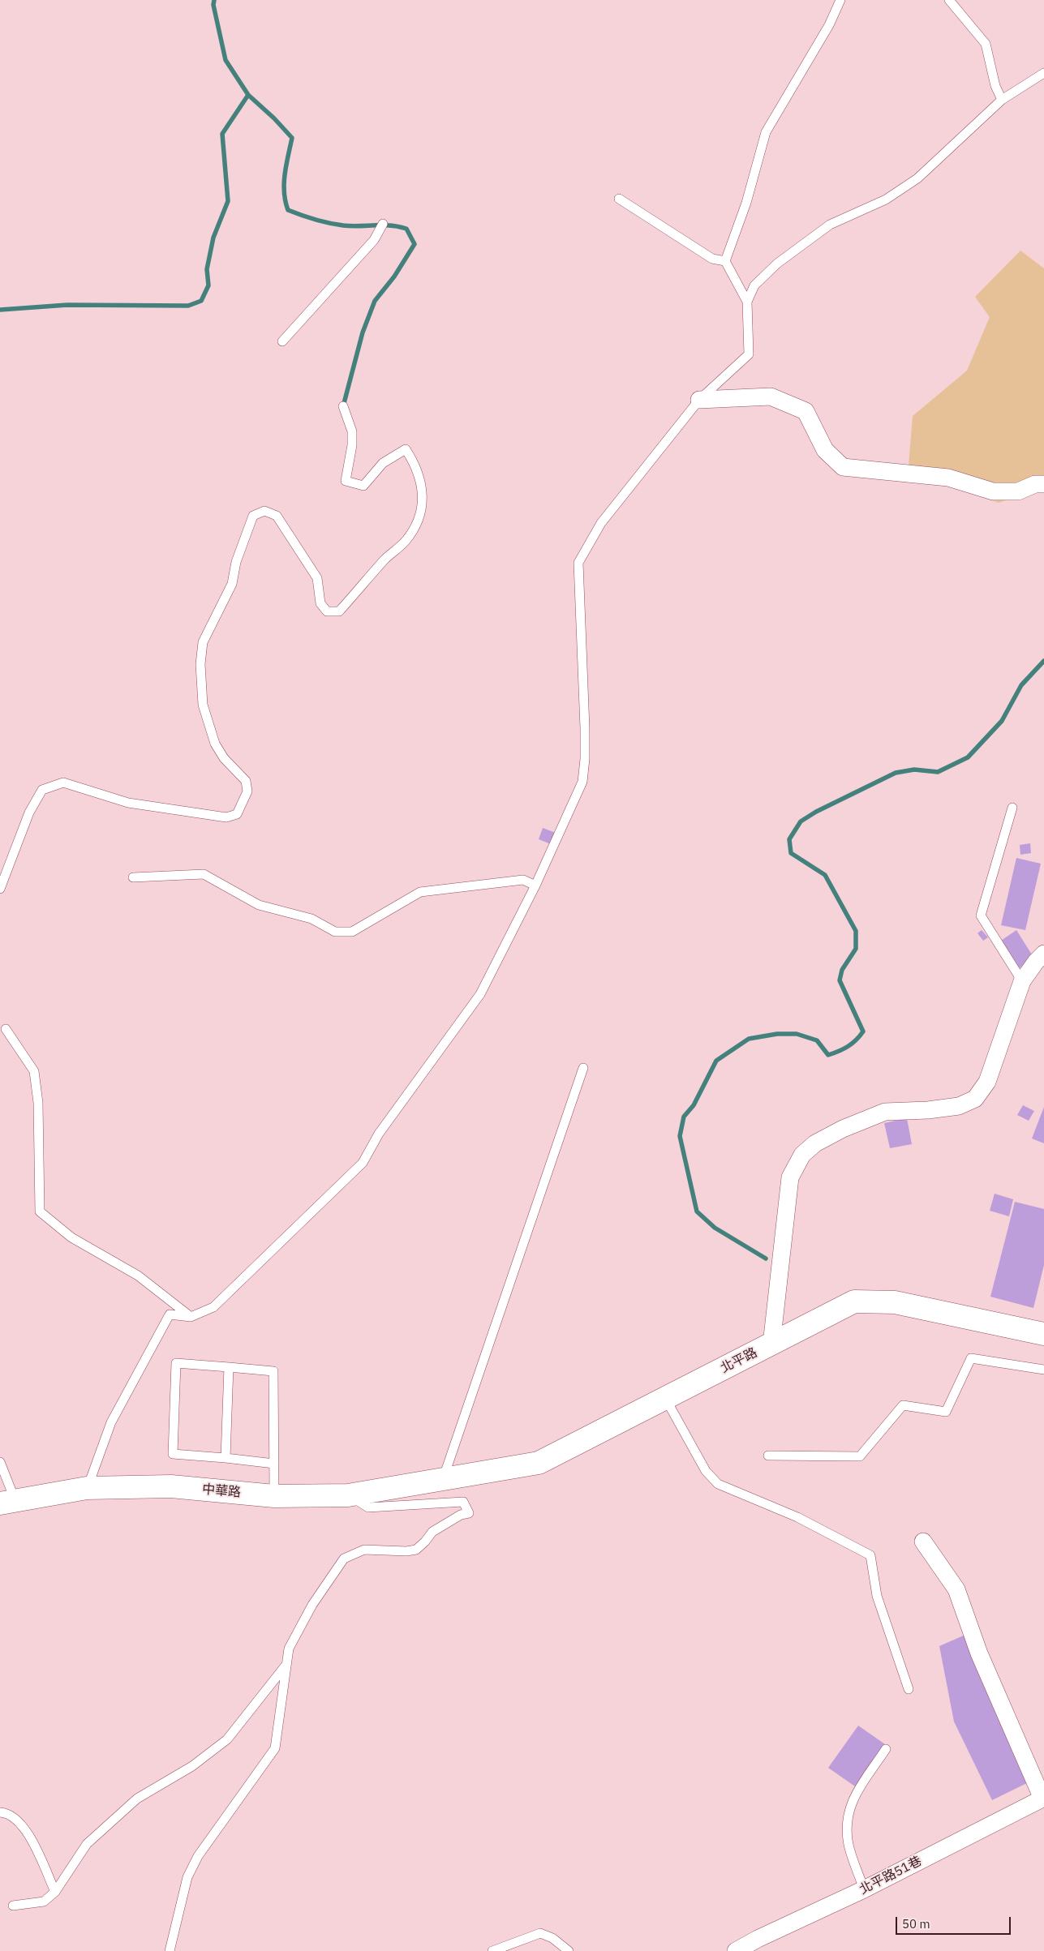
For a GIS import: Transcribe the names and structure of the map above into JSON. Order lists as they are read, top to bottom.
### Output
{
  "streets": {
    "street": ["北平路", "中華路", "北平路51巷"]
  },
  "crossings": [
    ["北平路", "中華路"]
  ],
  "scale_bar": "50 m"
}
